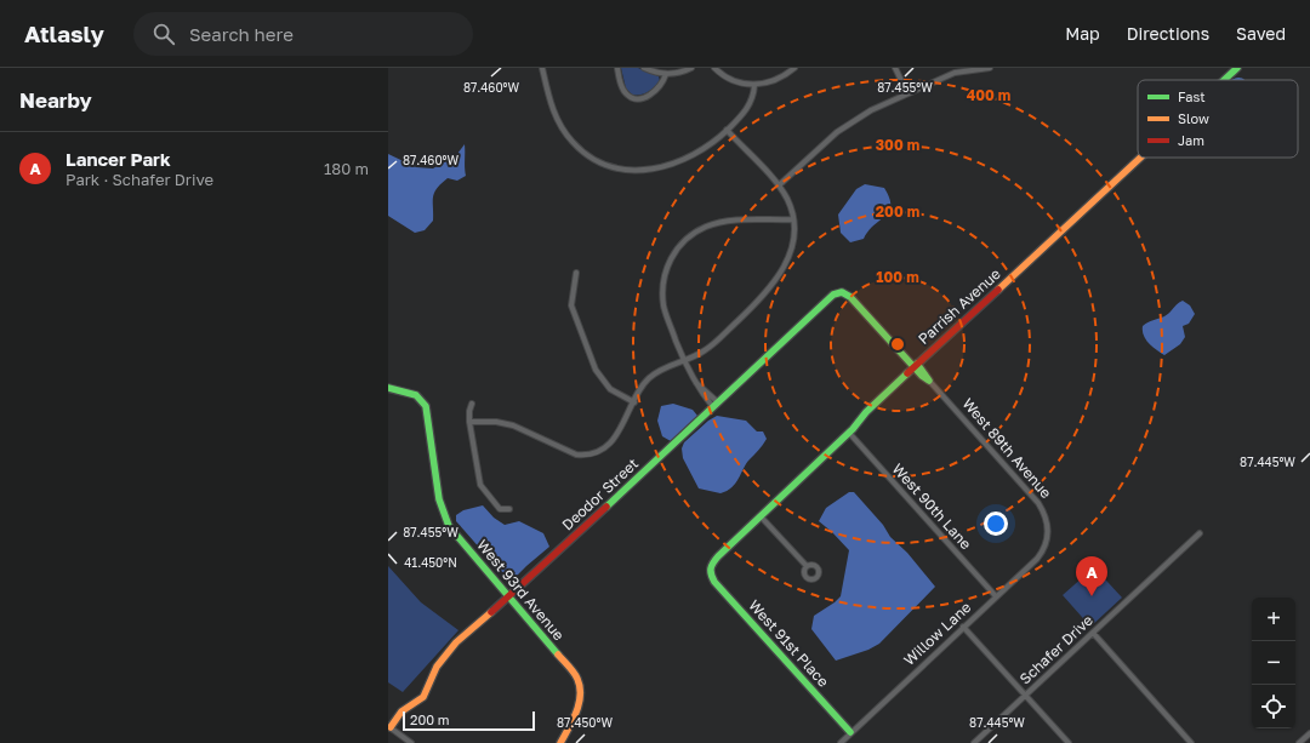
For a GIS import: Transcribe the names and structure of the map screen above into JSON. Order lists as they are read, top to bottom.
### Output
{
  "streets": {
    "street": [
      "Parrish Avenue",
      "West 89th Avenue",
      "Deodor Street",
      "West 90th Lane",
      "West 93rd Avenue",
      "Willow Lane",
      "West 91st Place",
      "Schafer Drive"
    ]
  },
  "crossings": [
    ["Parrish Avenue", "West 89th Avenue"],
    ["Parrish Avenue", "West 90th Lane"],
    ["Parrish Avenue", "West 91st Place"],
    ["West 89th Avenue", "Deodor Street"],
    ["West 89th Avenue", "Willow Lane"],
    ["Deodor Street", "West 93rd Avenue"],
    ["West 90th Lane", "Willow Lane"],
    ["Willow Lane", "West 91st Place"]
  ],
  "legend": ["Fast", "Slow", "Jam"],
  "scale_bar": "200 m",
  "page": {
    "header": "Atlasly",
    "search": "Search here",
    "nav": ["Map", "Directions", "Saved"],
    "heading": "Nearby",
    "list": [
      {
        "mark": "A",
        "name": "Lancer Park",
        "note": "Park · Schafer Drive",
        "value": "180 m"
      }
    ],
    "pins": "A",
    "map_buttons": ["+", "−"],
    "scale": "200 m"
  },
  "coordinates": [
    "87.460°W",
    "87.455°W",
    "87.445°W",
    "41.450°N",
    "87.450°W"
  ],
  "rings": [
    "400 m",
    "300 m",
    "200 m",
    "100 m"
  ]
}
